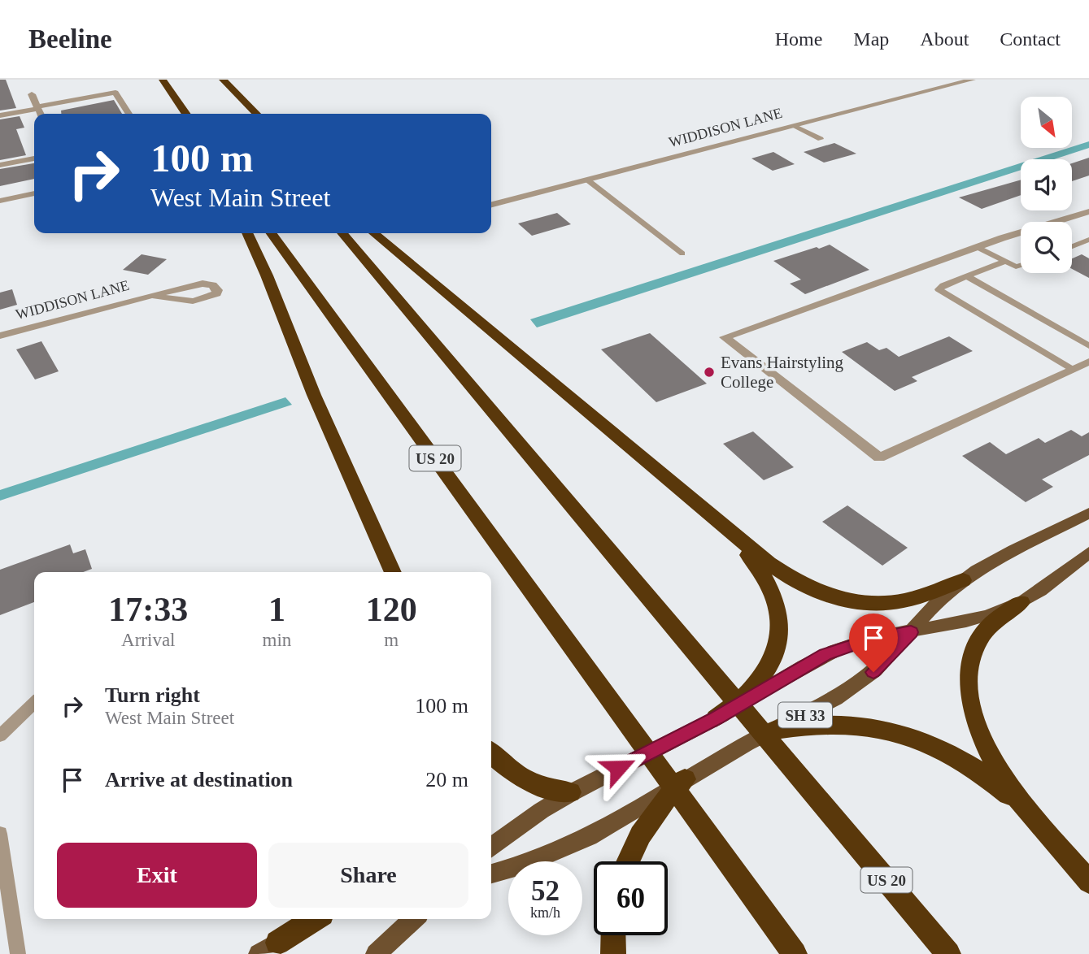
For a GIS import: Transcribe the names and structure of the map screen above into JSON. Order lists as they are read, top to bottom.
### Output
{
  "streets": {
    "highway": ["US 20", "SH 33"],
    "street": ["WIDDISON LANE"]
  },
  "places": ["Evans Hairstyling College"],
  "north": "bottom right",
  "page": {
    "header": "Beeline",
    "nav": [
      "Home",
      "Map",
      "About",
      "Contact"
    ],
    "turn": ["100 m", "West Main Street"],
    "eta": [
      "17:33",
      "Arrival",
      "1",
      "min",
      "120",
      "m"
    ],
    "list": [
      {
        "name": "Turn right",
        "note": "West Main Street",
        "value": "100 m"
      },
      {
        "name": "Arrive at destination",
        "value": "20 m"
      }
    ],
    "buttons": ["Exit", "Share"],
    "speed": "52 km/h",
    "limit": "60"
  }
}
